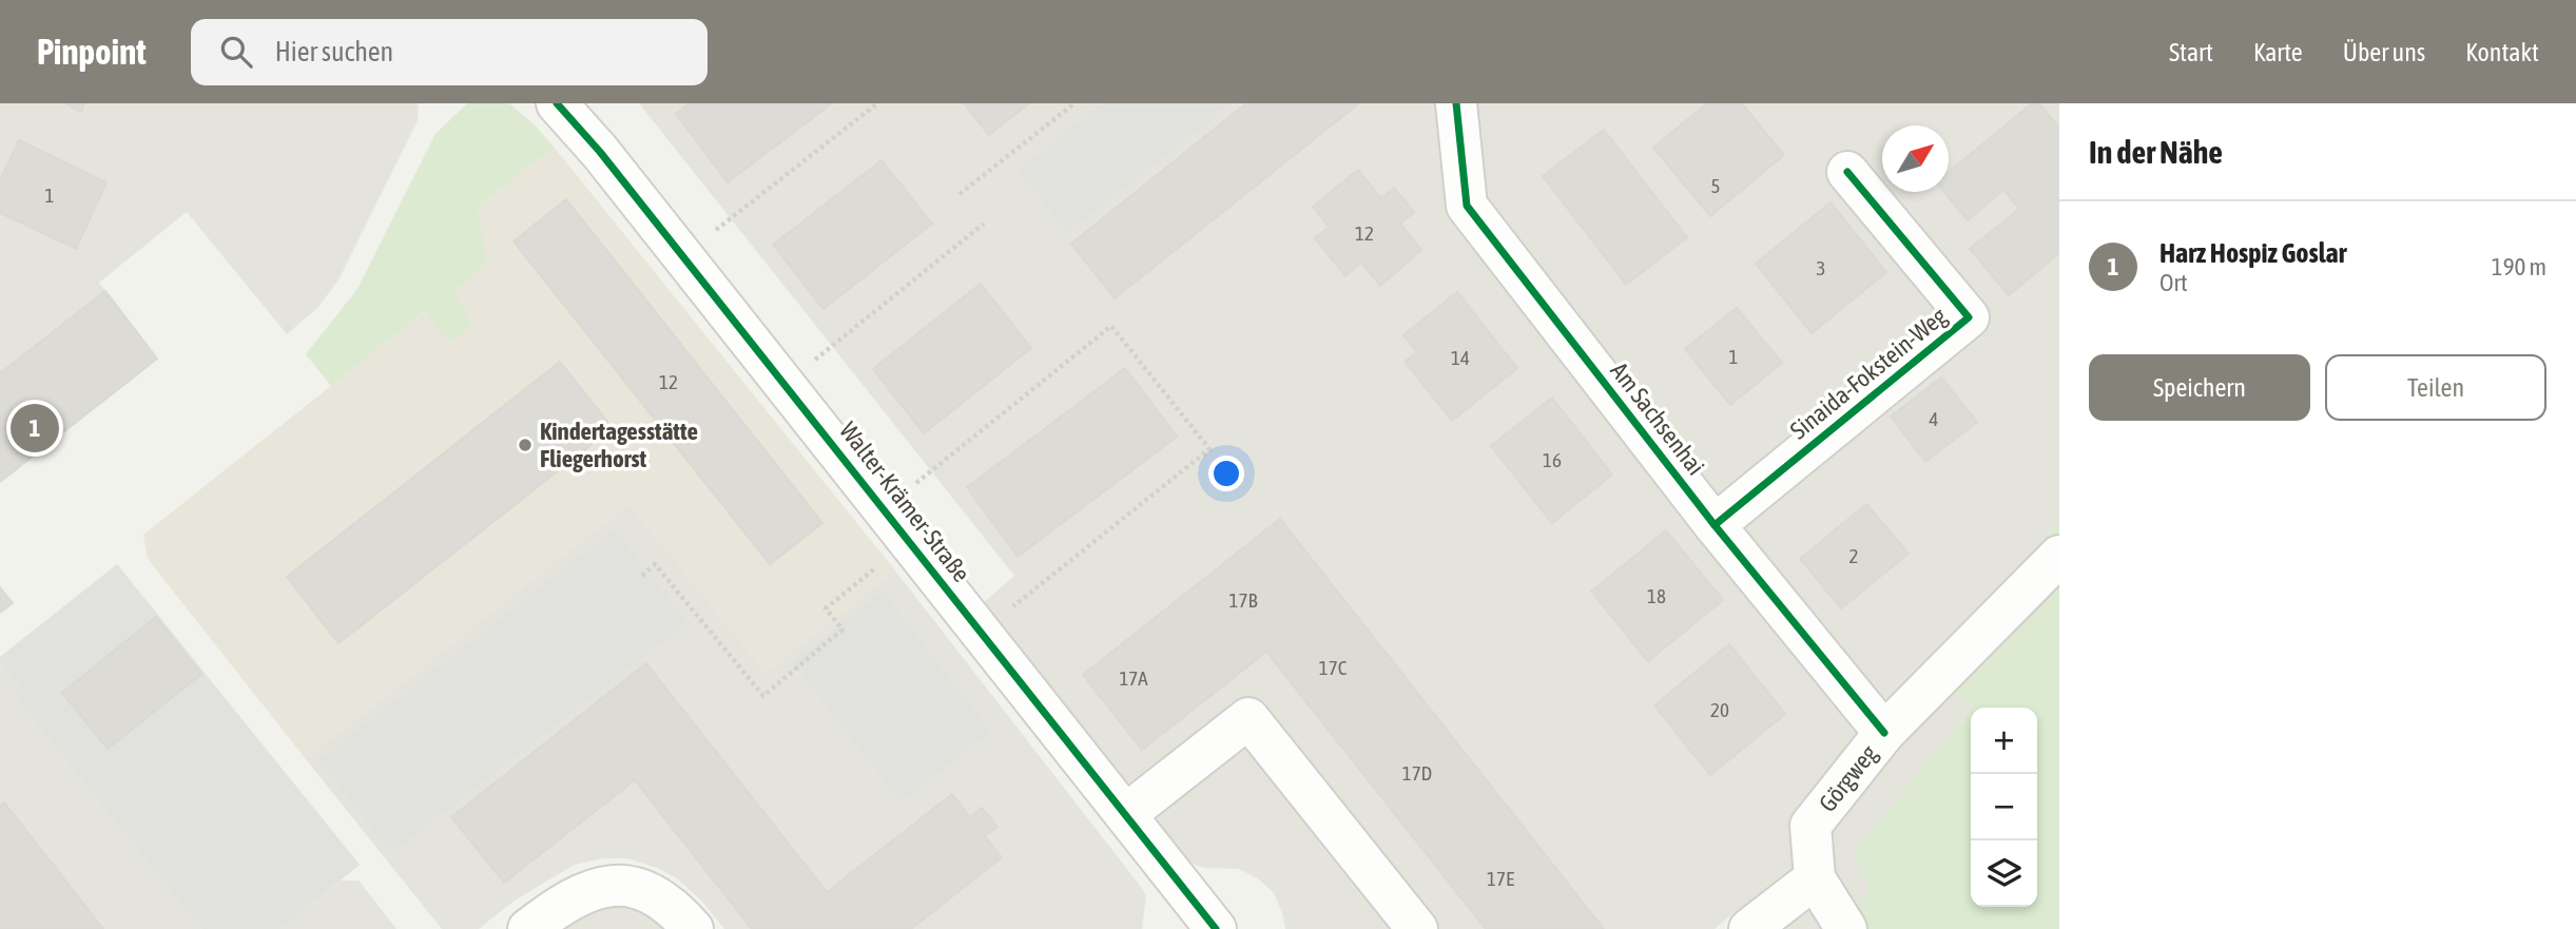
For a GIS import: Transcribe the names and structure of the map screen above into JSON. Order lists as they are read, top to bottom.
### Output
{
  "streets": {
    "street": [
      "Sinaida-Fokstein-Weg",
      "Am Sachsenhai",
      "Walter-Krämer-Straße",
      "Görgweg"
    ]
  },
  "crossings": [
    ["Sinaida-Fokstein-Weg", "Am Sachsenhai"],
    ["Am Sachsenhai", "Görgweg"]
  ],
  "places": ["Kindertagesstätte Fliegerhorst"],
  "house_numbers": [
    "5",
    "1",
    "12",
    "3",
    "1",
    "14",
    "12",
    "4",
    "16",
    "2",
    "18",
    "17B",
    "17C",
    "17A",
    "20",
    "17D",
    "17E"
  ],
  "north": "top right",
  "page": {
    "header": "Pinpoint",
    "search": "Hier suchen",
    "nav": [
      "Start",
      "Karte",
      "Über uns",
      "Kontakt"
    ],
    "heading": "In der Nähe",
    "list": [
      {
        "mark": "1",
        "name": "Harz Hospiz Goslar",
        "note": "Ort",
        "value": "190 m"
      }
    ],
    "buttons": ["Speichern", "Teilen"],
    "pins": "1",
    "map_buttons": ["+", "−"]
  }
}
